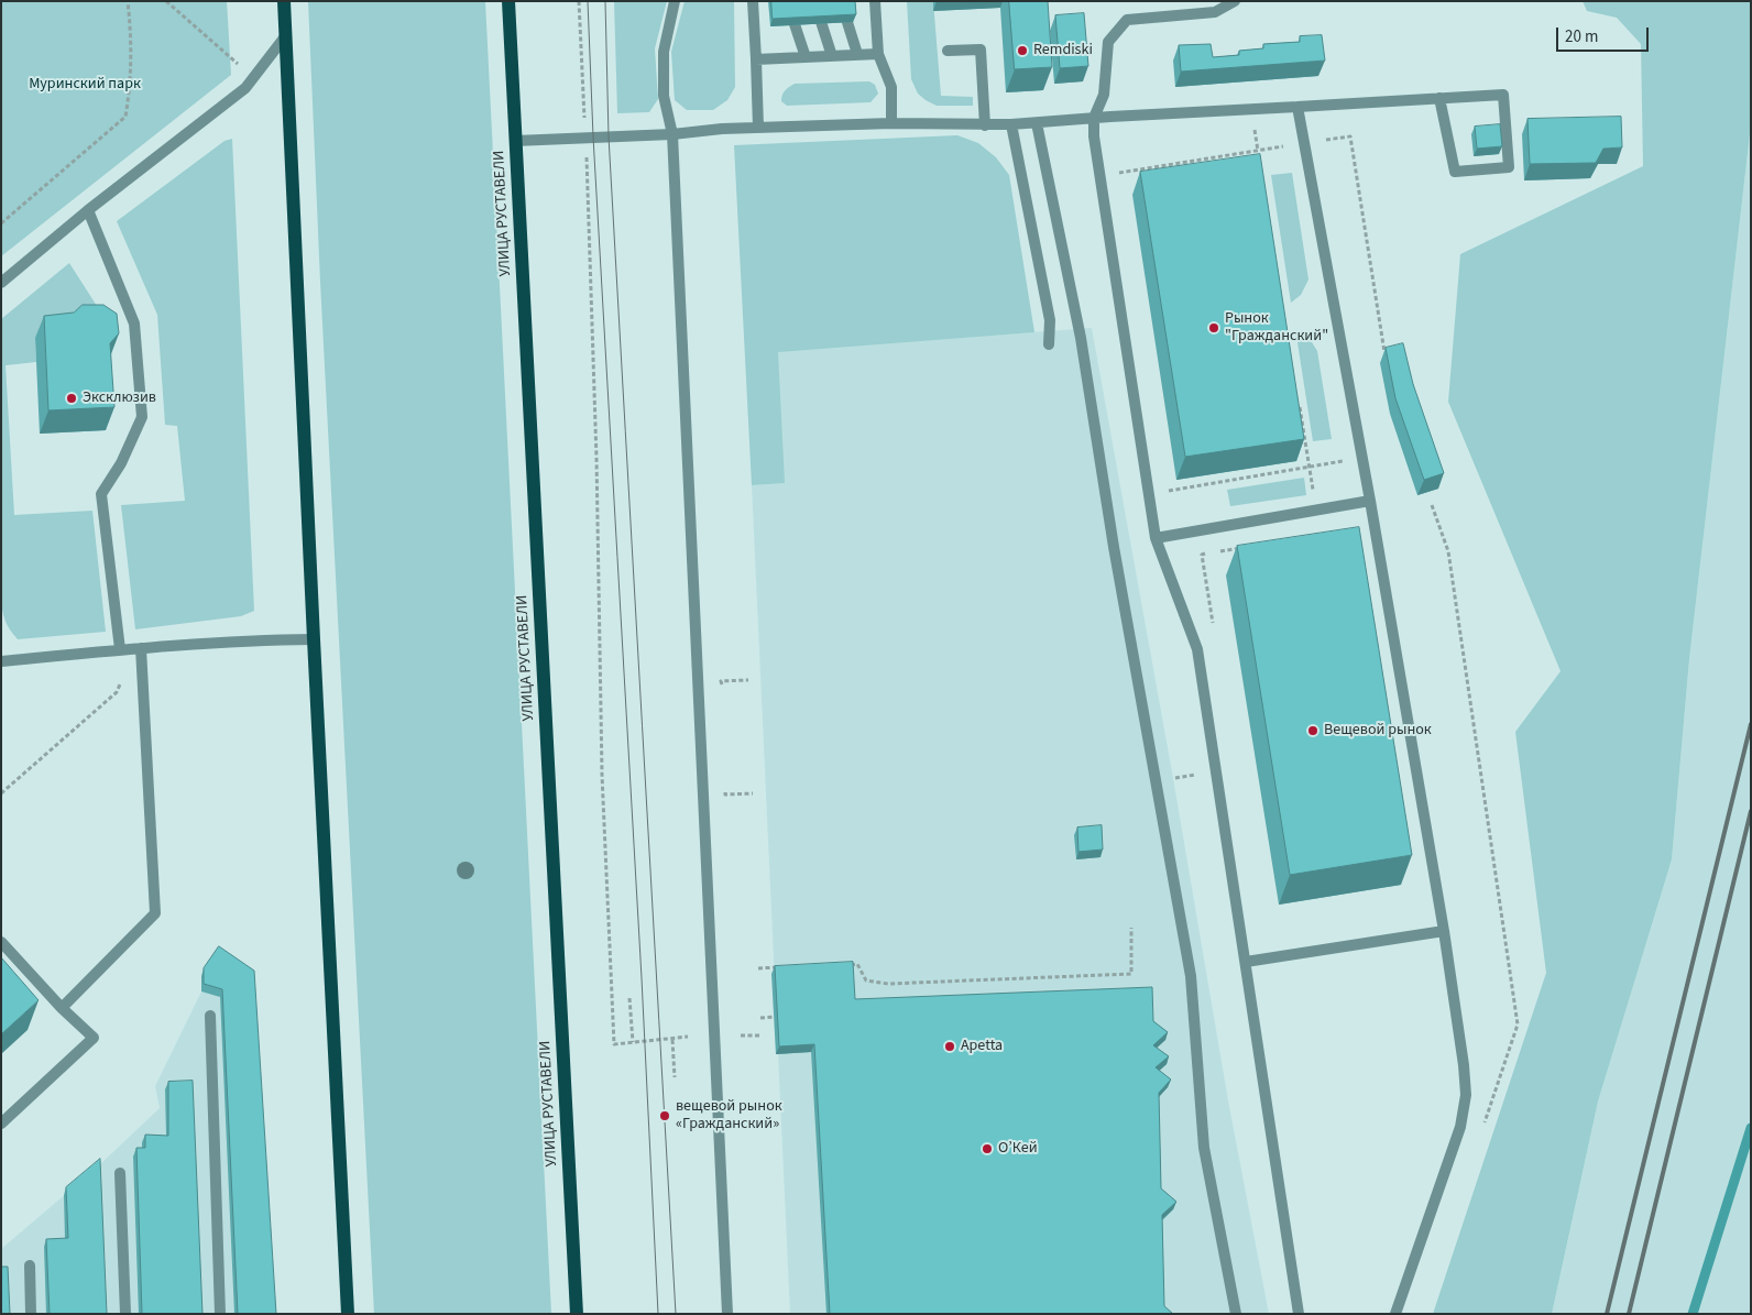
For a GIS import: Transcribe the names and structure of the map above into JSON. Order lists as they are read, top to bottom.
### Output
{
  "streets": {
    "main road": ["УЛИЦА РУСТАВЕЛИ"]
  },
  "parks": ["Муринский парк"],
  "places": [
    "Remdiski",
    "Рынок \"Гражданский\"",
    "Эксклюзив",
    "Вещевой рынок",
    "Apetta",
    "вещевой рынок «Гражданский»",
    "О’Кей"
  ],
  "scale_bar": "20 m"
}
